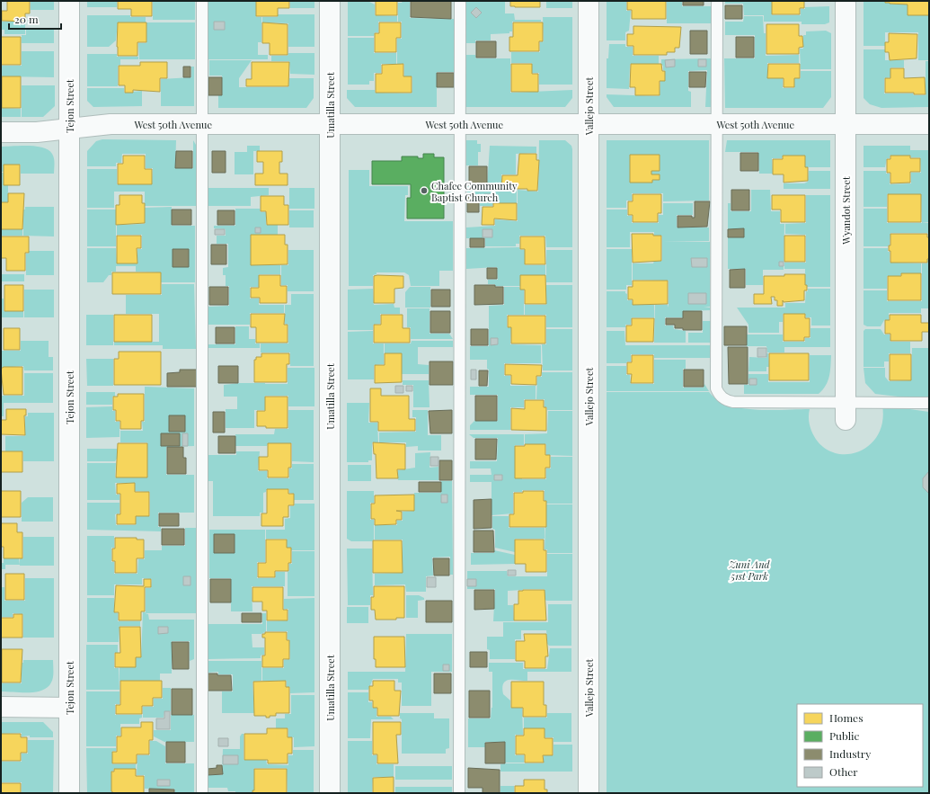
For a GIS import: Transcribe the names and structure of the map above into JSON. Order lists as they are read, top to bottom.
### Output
{
  "streets": {
    "street": [
      "Umatilla Street",
      "Tejon Street",
      "Vallejo Street",
      "West 50th Avenue",
      "Wyandot Street"
    ]
  },
  "crossings": [
    ["Umatilla Street", "West 50th Avenue"],
    ["Tejon Street", "West 50th Avenue"],
    ["Vallejo Street", "West 50th Avenue"],
    ["West 50th Avenue", "Wyandot Street"]
  ],
  "parks": ["Zuni And 51st Park"],
  "places": ["Chafee Community Baptist Church"],
  "legend": [
    "Homes",
    "Public",
    "Industry",
    "Other"
  ],
  "scale_bar": "20 m"
}
